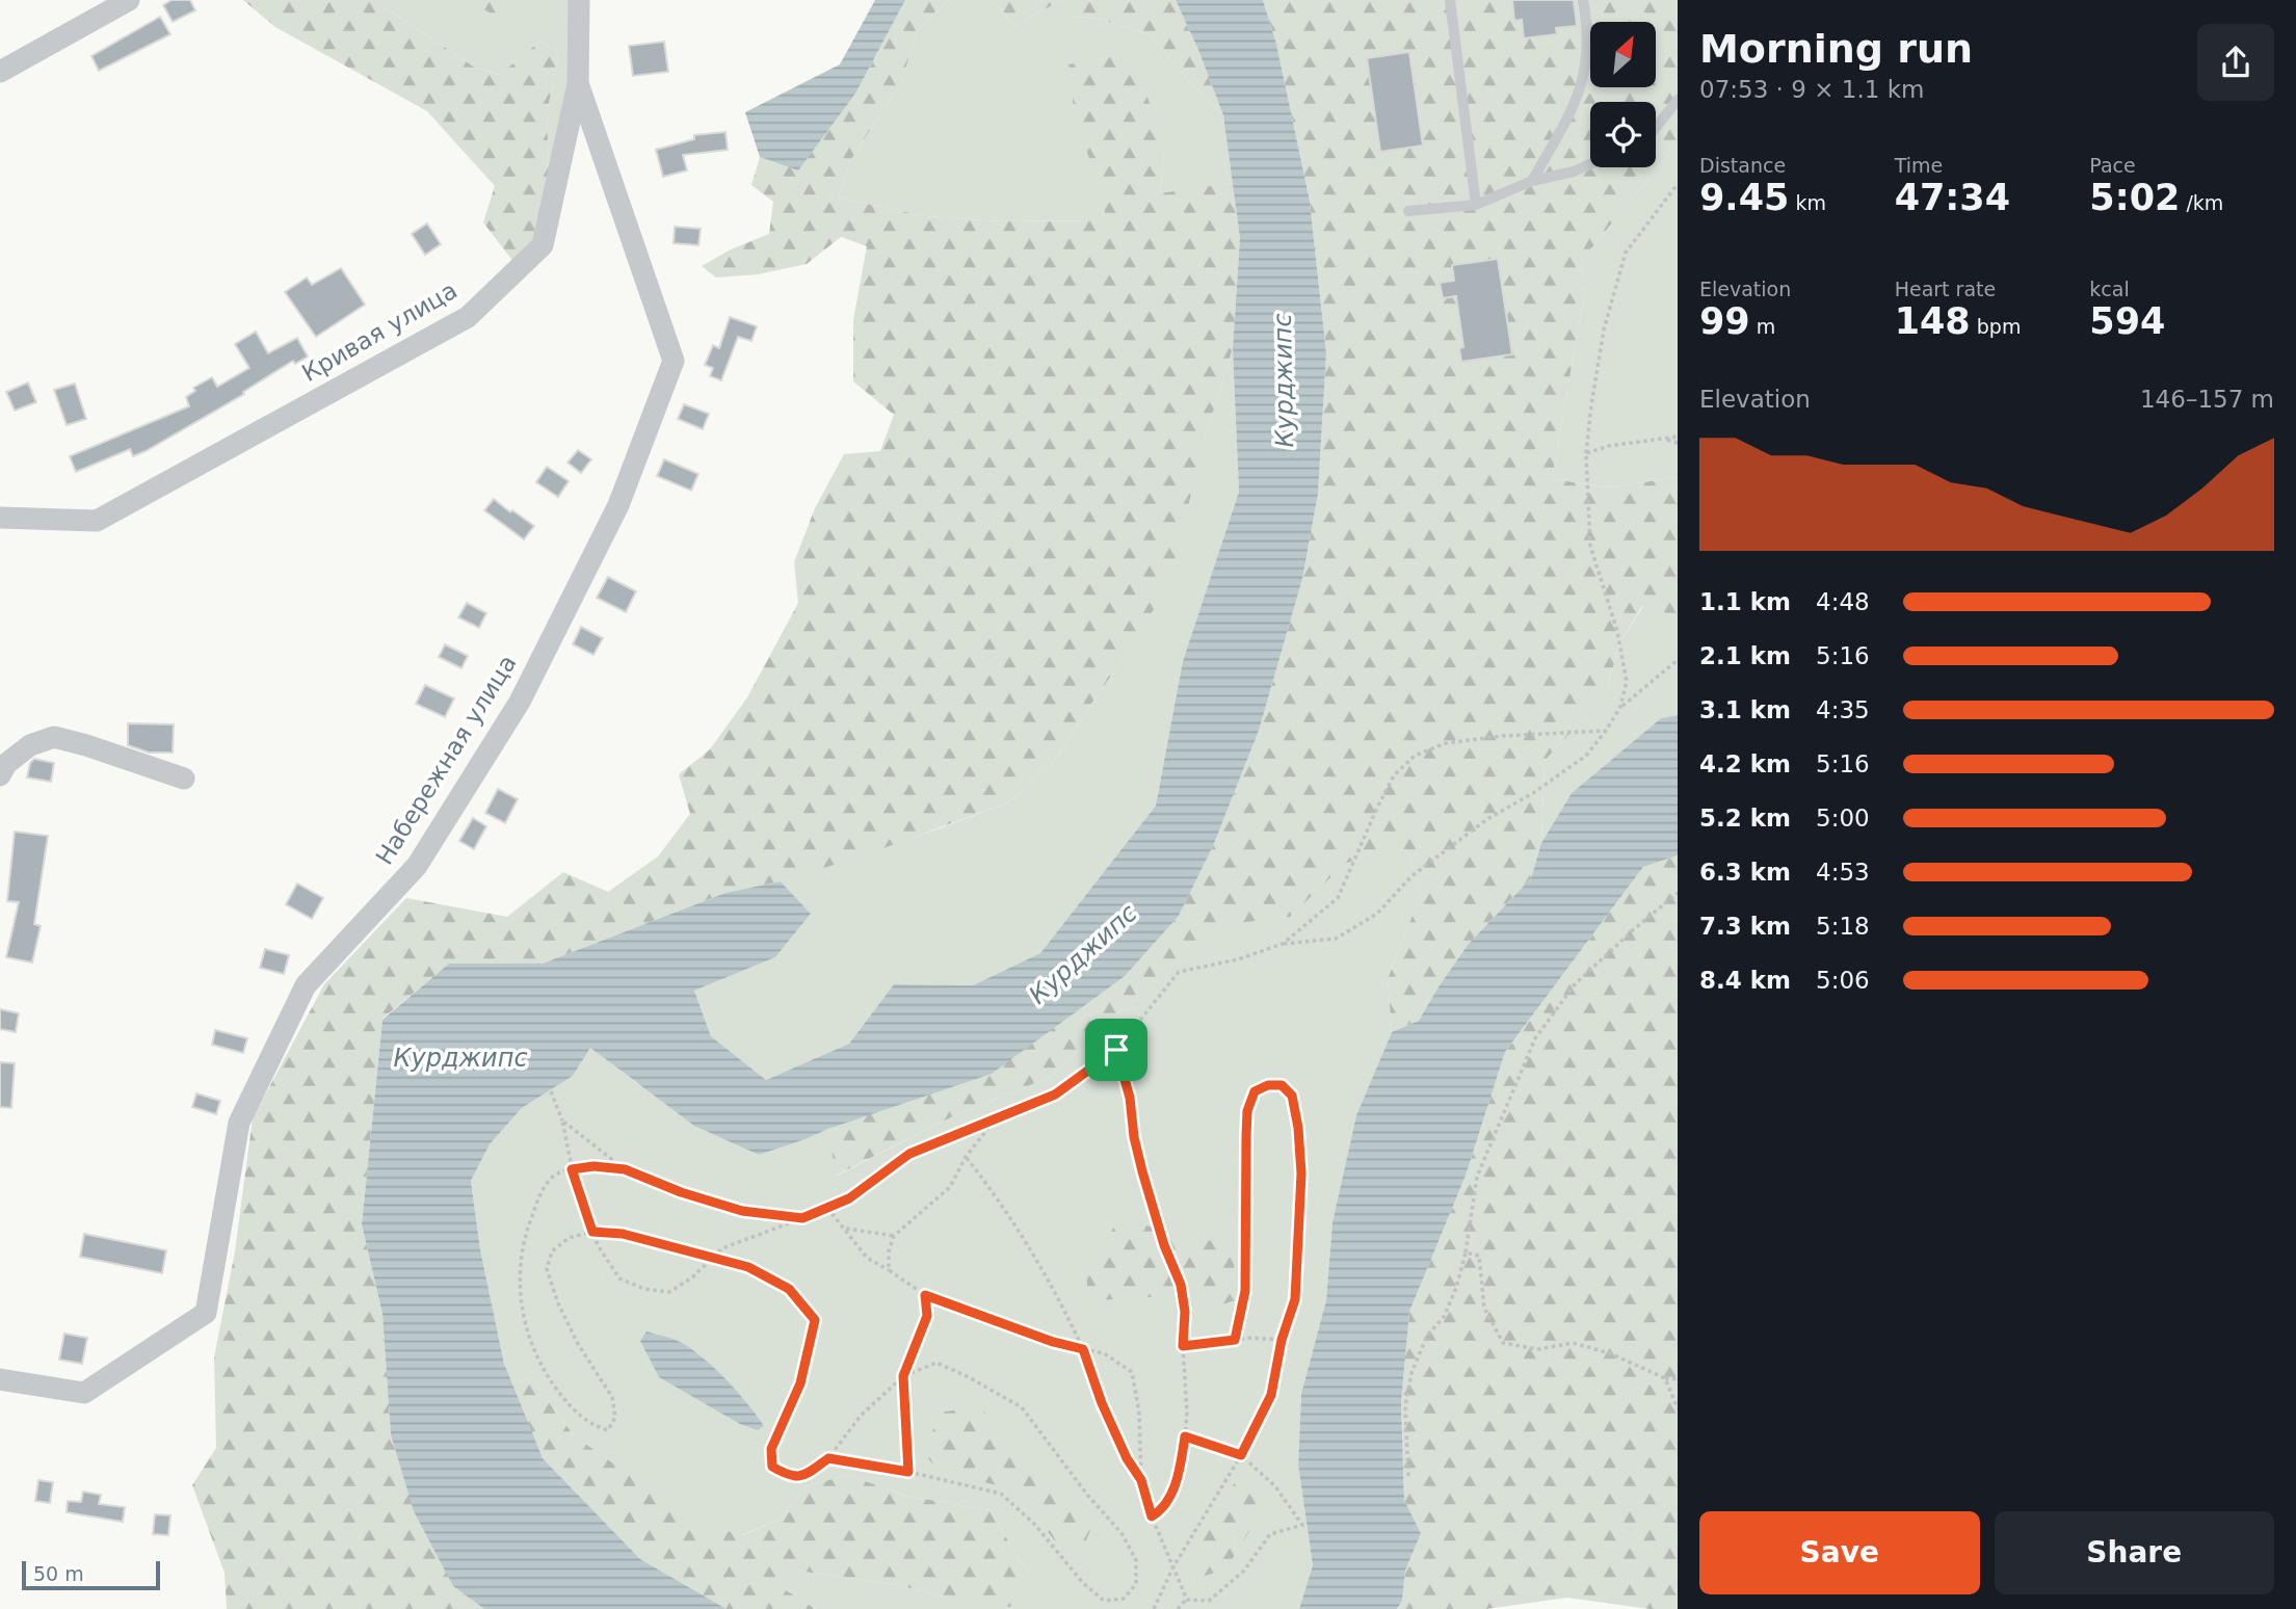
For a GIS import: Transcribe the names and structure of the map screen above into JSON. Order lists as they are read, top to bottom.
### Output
{
  "streets": {
    "street": ["Кривая улица", "Набережная улица"]
  },
  "crossings": [
    ["Кривая улица", "Набережная улица"]
  ],
  "water": ["Курджипс"],
  "scale_bar": "50 m",
  "north": "top right",
  "page": {
    "heading": ["Morning run", "07:53 · 9 × 1.1 km"],
    "stats": [
      ["Distance", "9.45 km"],
      ["Time", "47:34"],
      ["Pace", "5:02 /km"],
      ["Elevation", "99 m"],
      ["Heart rate", "148 bpm"],
      ["kcal", "594"]
    ],
    "chart": ["Elevation", "146–157 m"],
    "list": [
      {
        "name": "1.1 km",
        "note": "4:48"
      },
      {
        "name": "2.1 km",
        "note": "5:16"
      },
      {
        "name": "3.1 km",
        "note": "4:35"
      },
      {
        "name": "4.2 km",
        "note": "5:16"
      },
      {
        "name": "5.2 km",
        "note": "5:00"
      },
      {
        "name": "6.3 km",
        "note": "4:53"
      },
      {
        "name": "7.3 km",
        "note": "5:18"
      },
      {
        "name": "8.4 km",
        "note": "5:06"
      }
    ],
    "buttons": ["Save", "Share"],
    "scale": "50 m"
  }
}
